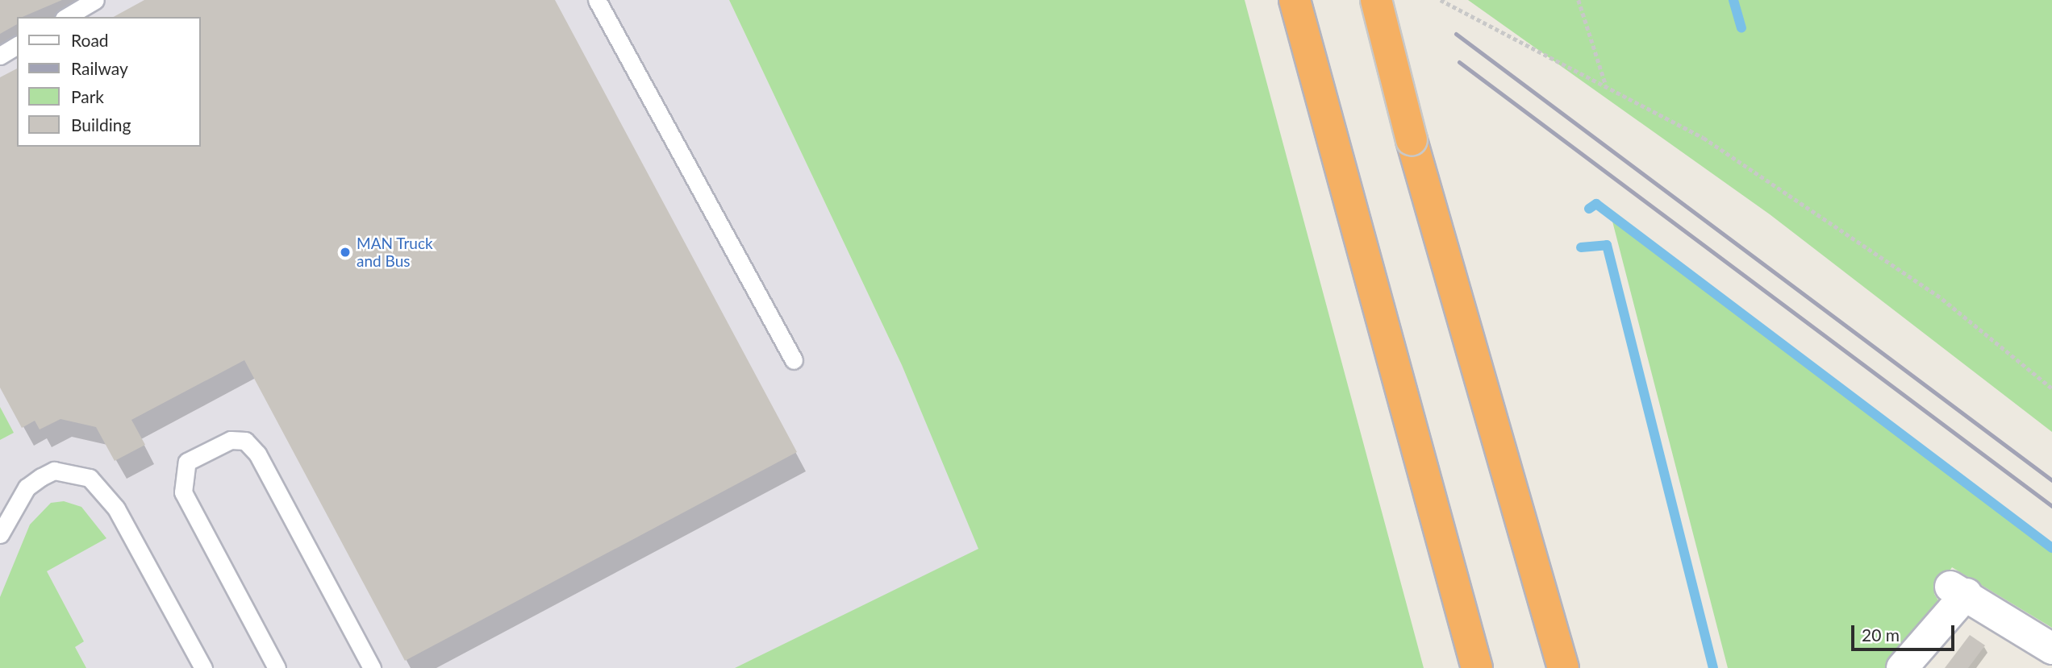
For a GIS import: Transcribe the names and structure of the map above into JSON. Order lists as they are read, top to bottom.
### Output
{
  "places": ["MAN Truck and Bus"],
  "legend": [
    "Road",
    "Railway",
    "Park",
    "Building"
  ],
  "scale_bar": "20 m"
}
